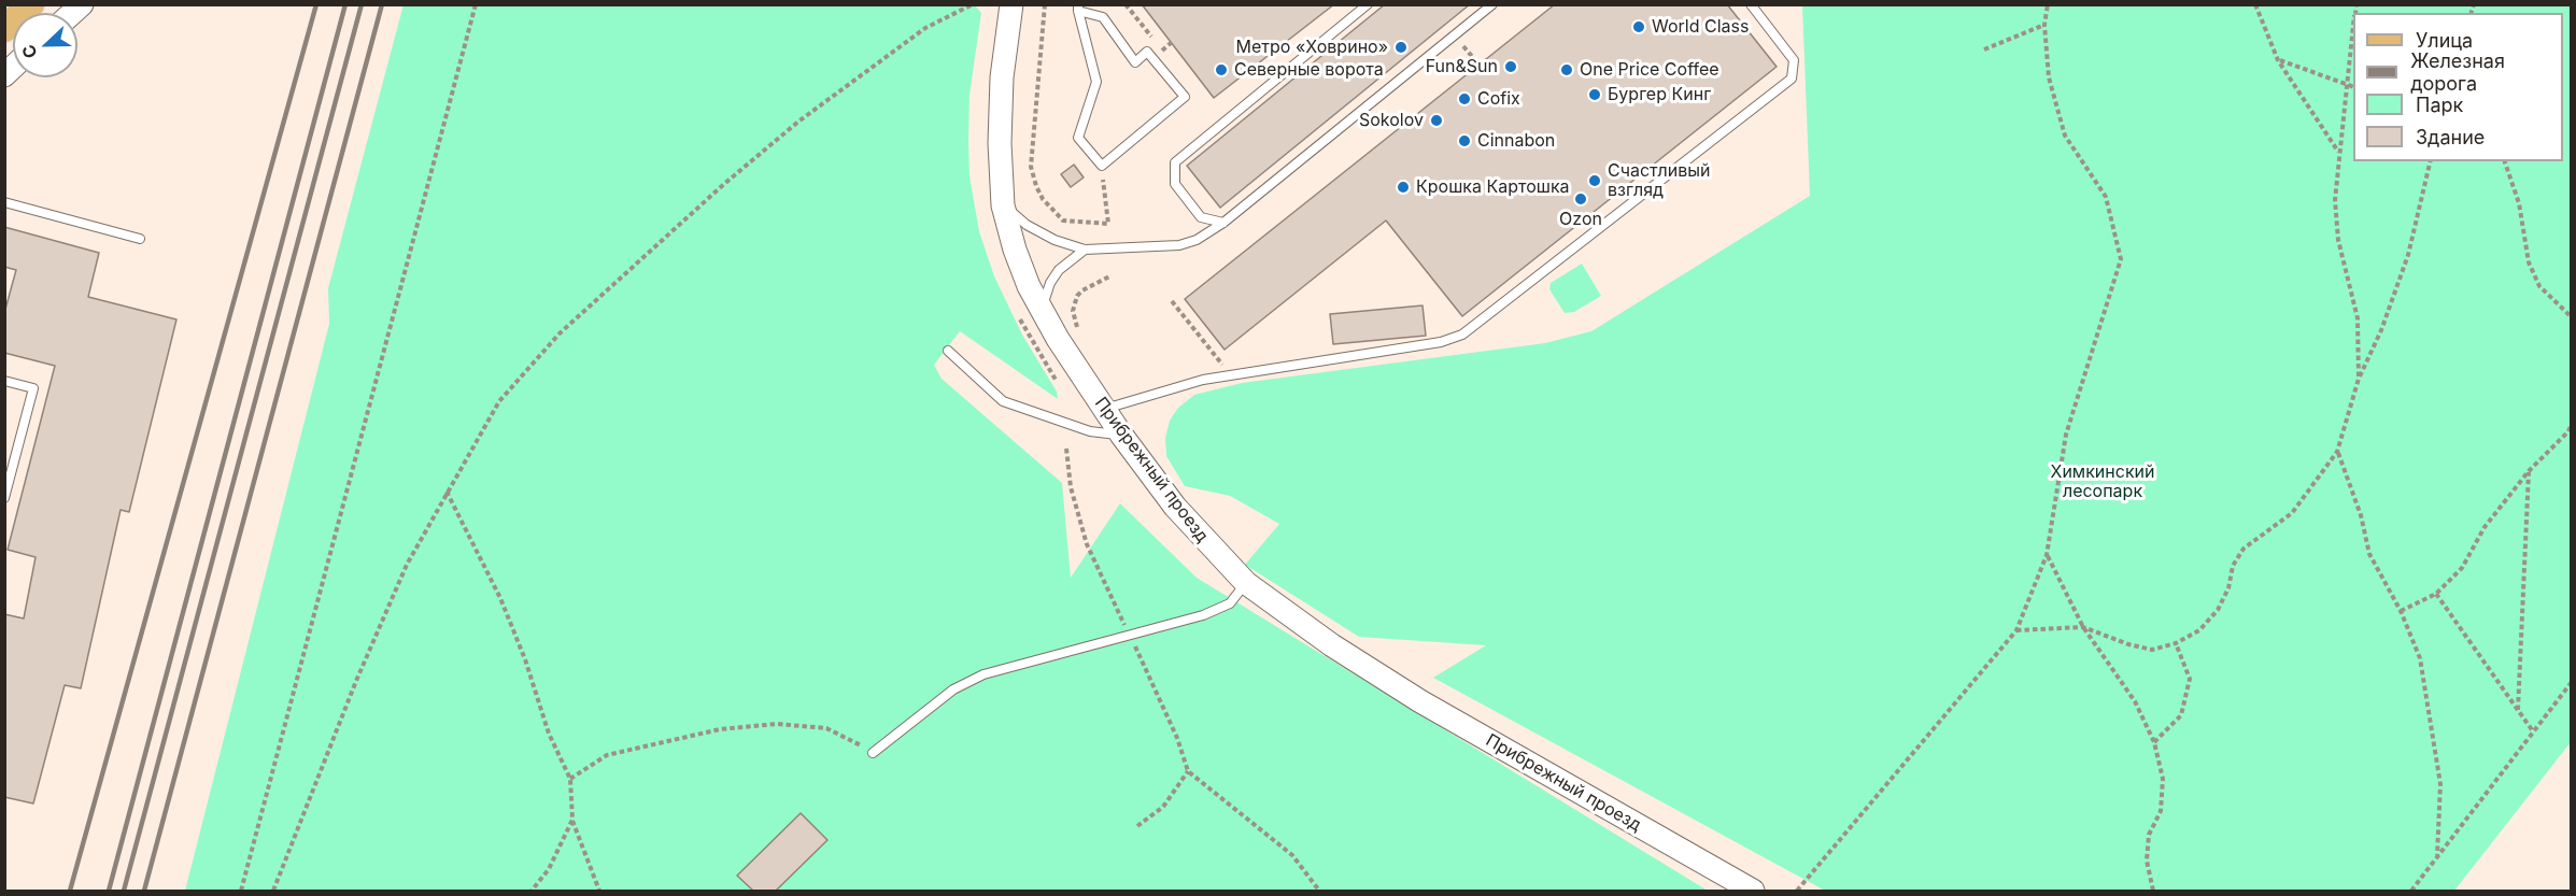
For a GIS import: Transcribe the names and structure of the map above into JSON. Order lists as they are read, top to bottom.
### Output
{
  "streets": {
    "street": ["Прибрежный проезд"]
  },
  "parks": ["Химкинский лесопарк"],
  "places": [
    "World Class",
    "Метро «Ховрино»",
    "Fun&Sun",
    "Северные ворота",
    "One Price Coffee",
    "Бургер Кинг",
    "Cofix",
    "Sokolov",
    "Cinnabon",
    "Счастливый взгляд",
    "Крошка Картошка",
    "Ozon"
  ],
  "legend": [
    "Улица",
    "Железная дорога",
    "Парк",
    "Здание"
  ],
  "north": "left"
}
